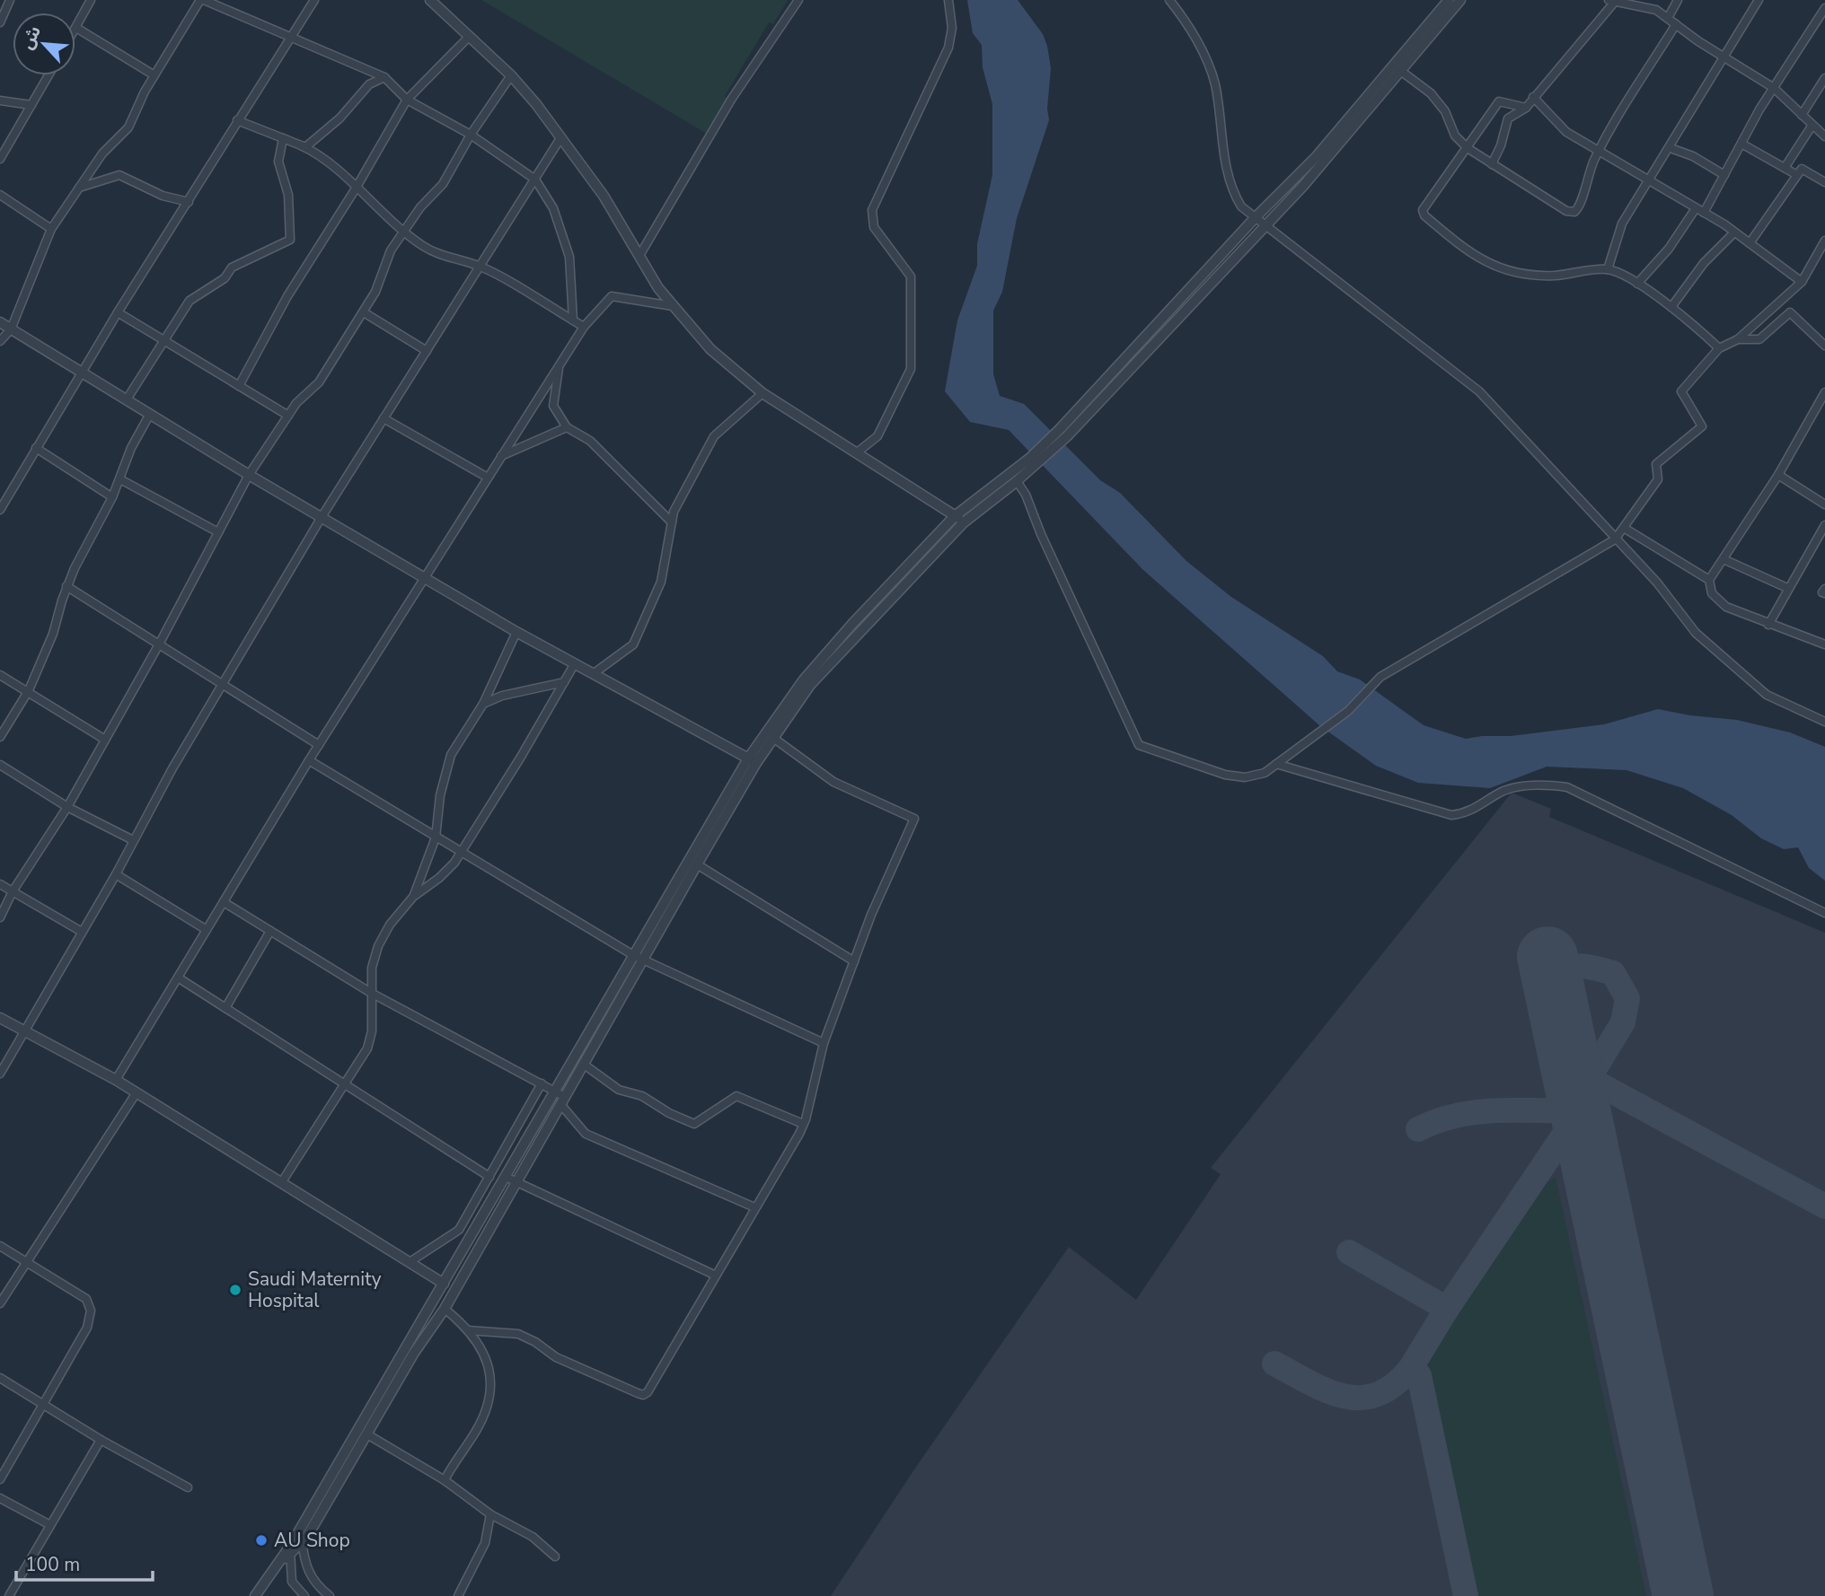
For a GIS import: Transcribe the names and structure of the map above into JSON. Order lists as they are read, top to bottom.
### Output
{
  "places": ["Saudi Maternity Hospital", "AU Shop"],
  "scale_bar": "100 m",
  "north": "top left"
}
